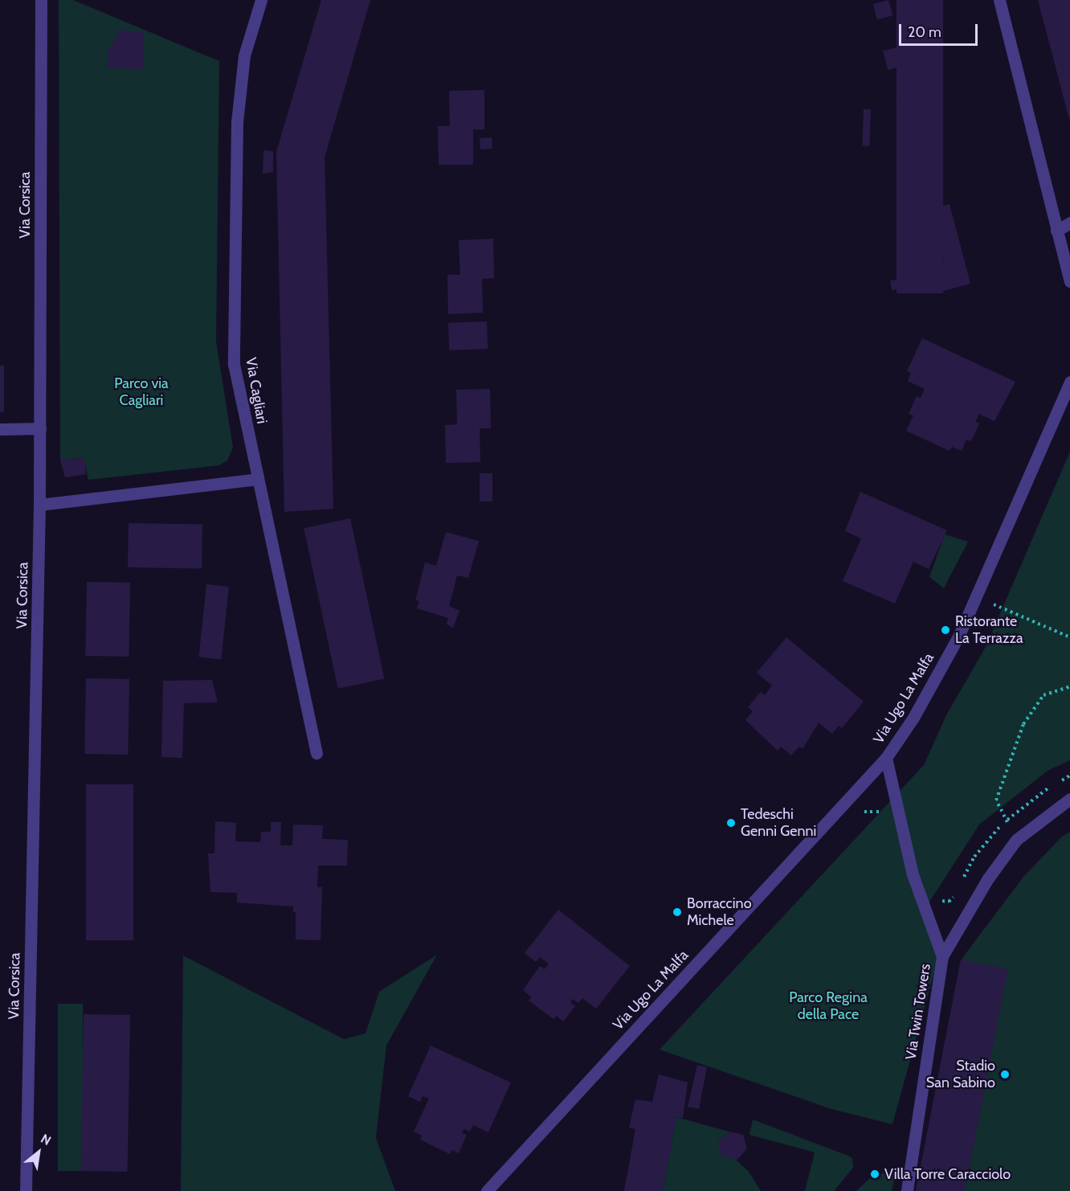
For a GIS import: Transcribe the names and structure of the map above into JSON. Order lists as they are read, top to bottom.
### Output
{
  "streets": {
    "street": [
      "Via Corsica",
      "Via Cagliari",
      "Via Ugo La Malfa",
      "Via Twin Towers"
    ]
  },
  "crossings": [
    ["Via Ugo La Malfa", "Via Twin Towers"]
  ],
  "parks": ["Parco via Cagliari", "Parco Regina della Pace"],
  "places": [
    "Ristorante La Terrazza",
    "Tedeschi Genni Genni",
    "Borraccino Michele",
    "Stadio San Sabino",
    "Villa Torre Caracciolo"
  ],
  "scale_bar": "20 m",
  "north": "top right"
}
